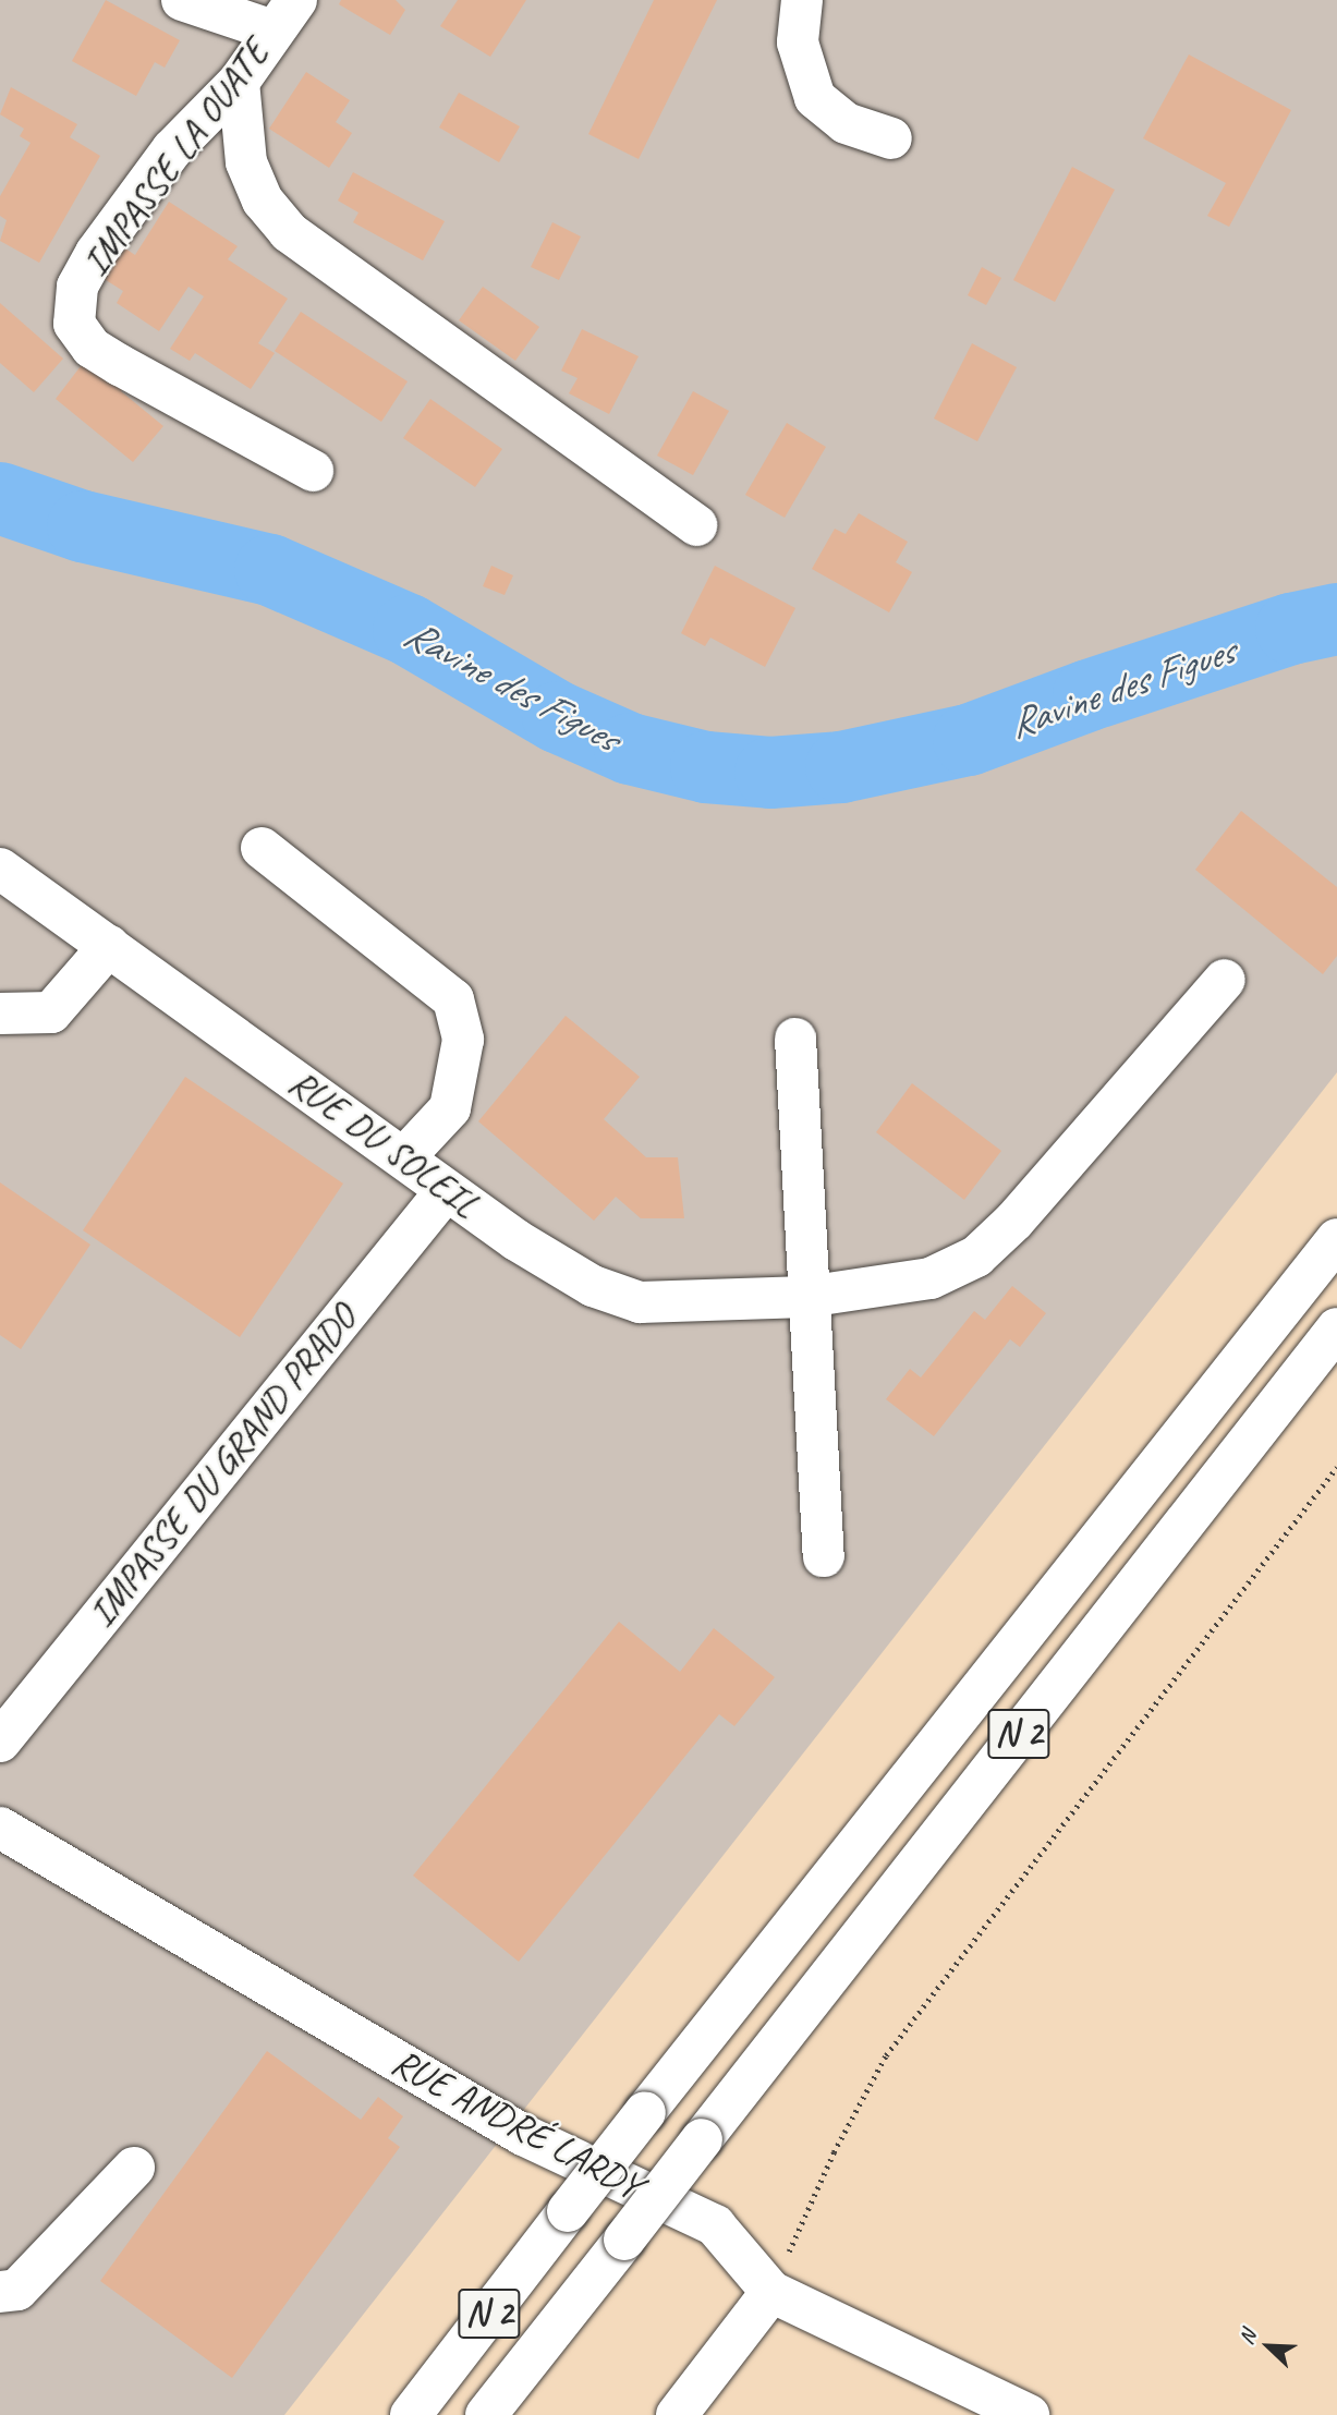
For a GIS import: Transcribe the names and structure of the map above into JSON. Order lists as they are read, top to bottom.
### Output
{
  "streets": {
    "main road": [
      "IMPASSE LA OUATE",
      "RUE DU SOLEIL",
      "IMPASSE DU GRAND PRADO",
      "N 2",
      "RUE ANDRÉ LARDY"
    ]
  },
  "crossings": [
    ["RUE DU SOLEIL", "IMPASSE DU GRAND PRADO"]
  ],
  "water": ["Ravine des Figues"],
  "north": "top left"
}
